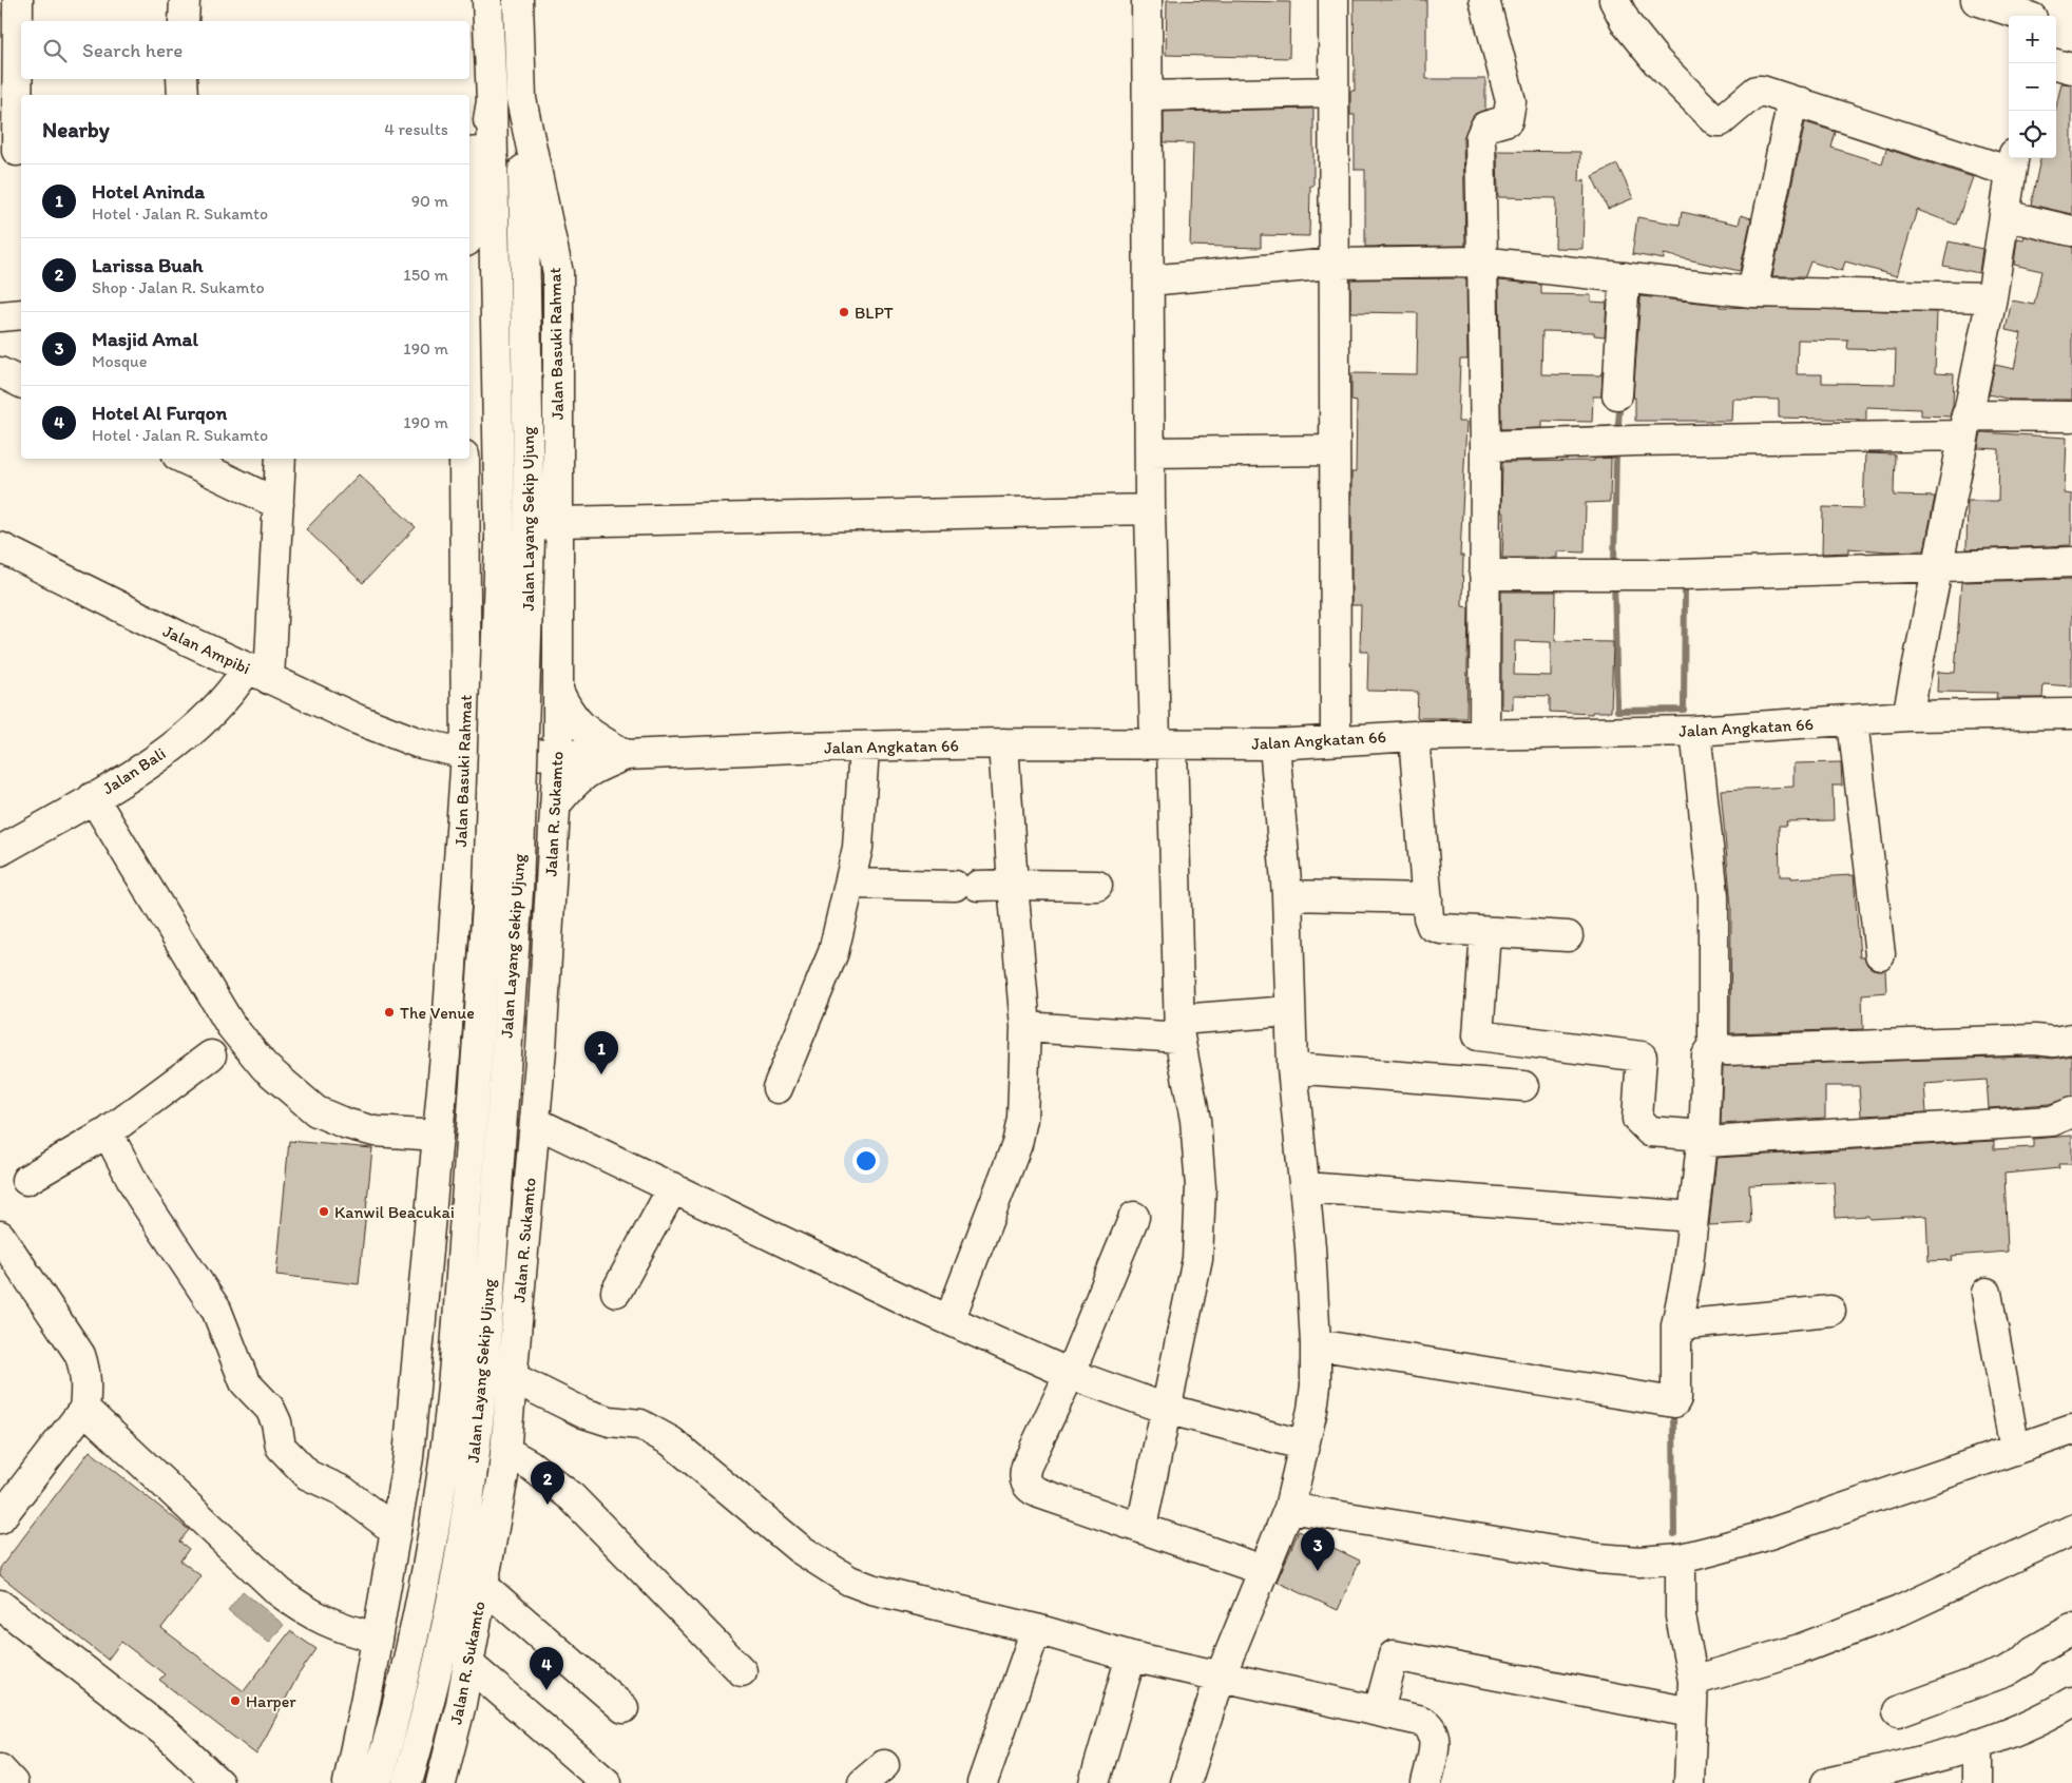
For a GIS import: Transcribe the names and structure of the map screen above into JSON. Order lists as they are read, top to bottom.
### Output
{
  "streets": {
    "main road": [
      "Jalan Basuki Rahmat",
      "Jalan Layang Sekip Ujung",
      "Jalan Ampibi",
      "Jalan Angkatan 66",
      "Jalan Bali",
      "Jalan R. Sukamto"
    ]
  },
  "crossings": [
    ["Jalan Basuki Rahmat", "Jalan Layang Sekip Ujung"],
    ["Jalan Basuki Rahmat", "Jalan Ampibi"],
    ["Jalan Basuki Rahmat", "Jalan Angkatan 66"],
    ["Jalan Basuki Rahmat", "Jalan R. Sukamto"],
    ["Jalan Ampibi", "Jalan Angkatan 66"],
    ["Jalan Ampibi", "Jalan Bali"],
    ["Jalan Angkatan 66", "Jalan R. Sukamto"]
  ],
  "places": [
    "BLPT",
    "The Venue",
    "Kanwil Beacukai",
    "Harper"
  ],
  "page": {
    "map_buttons": ["+", "−"],
    "search": "Search here",
    "heading": ["Nearby", "4 results"],
    "list": [
      {
        "mark": "1",
        "name": "Hotel Aninda",
        "note": "Hotel · Jalan R. Sukamto",
        "value": "90 m"
      },
      {
        "mark": "2",
        "name": "Larissa Buah",
        "note": "Shop · Jalan R. Sukamto",
        "value": "150 m"
      },
      {
        "mark": "3",
        "name": "Masjid Amal",
        "note": "Mosque",
        "value": "190 m"
      },
      {
        "mark": "4",
        "name": "Hotel Al Furqon",
        "note": "Hotel · Jalan R. Sukamto",
        "value": "190 m"
      }
    ],
    "pins": [
      "1",
      "2",
      "3",
      "4"
    ]
  }
}
